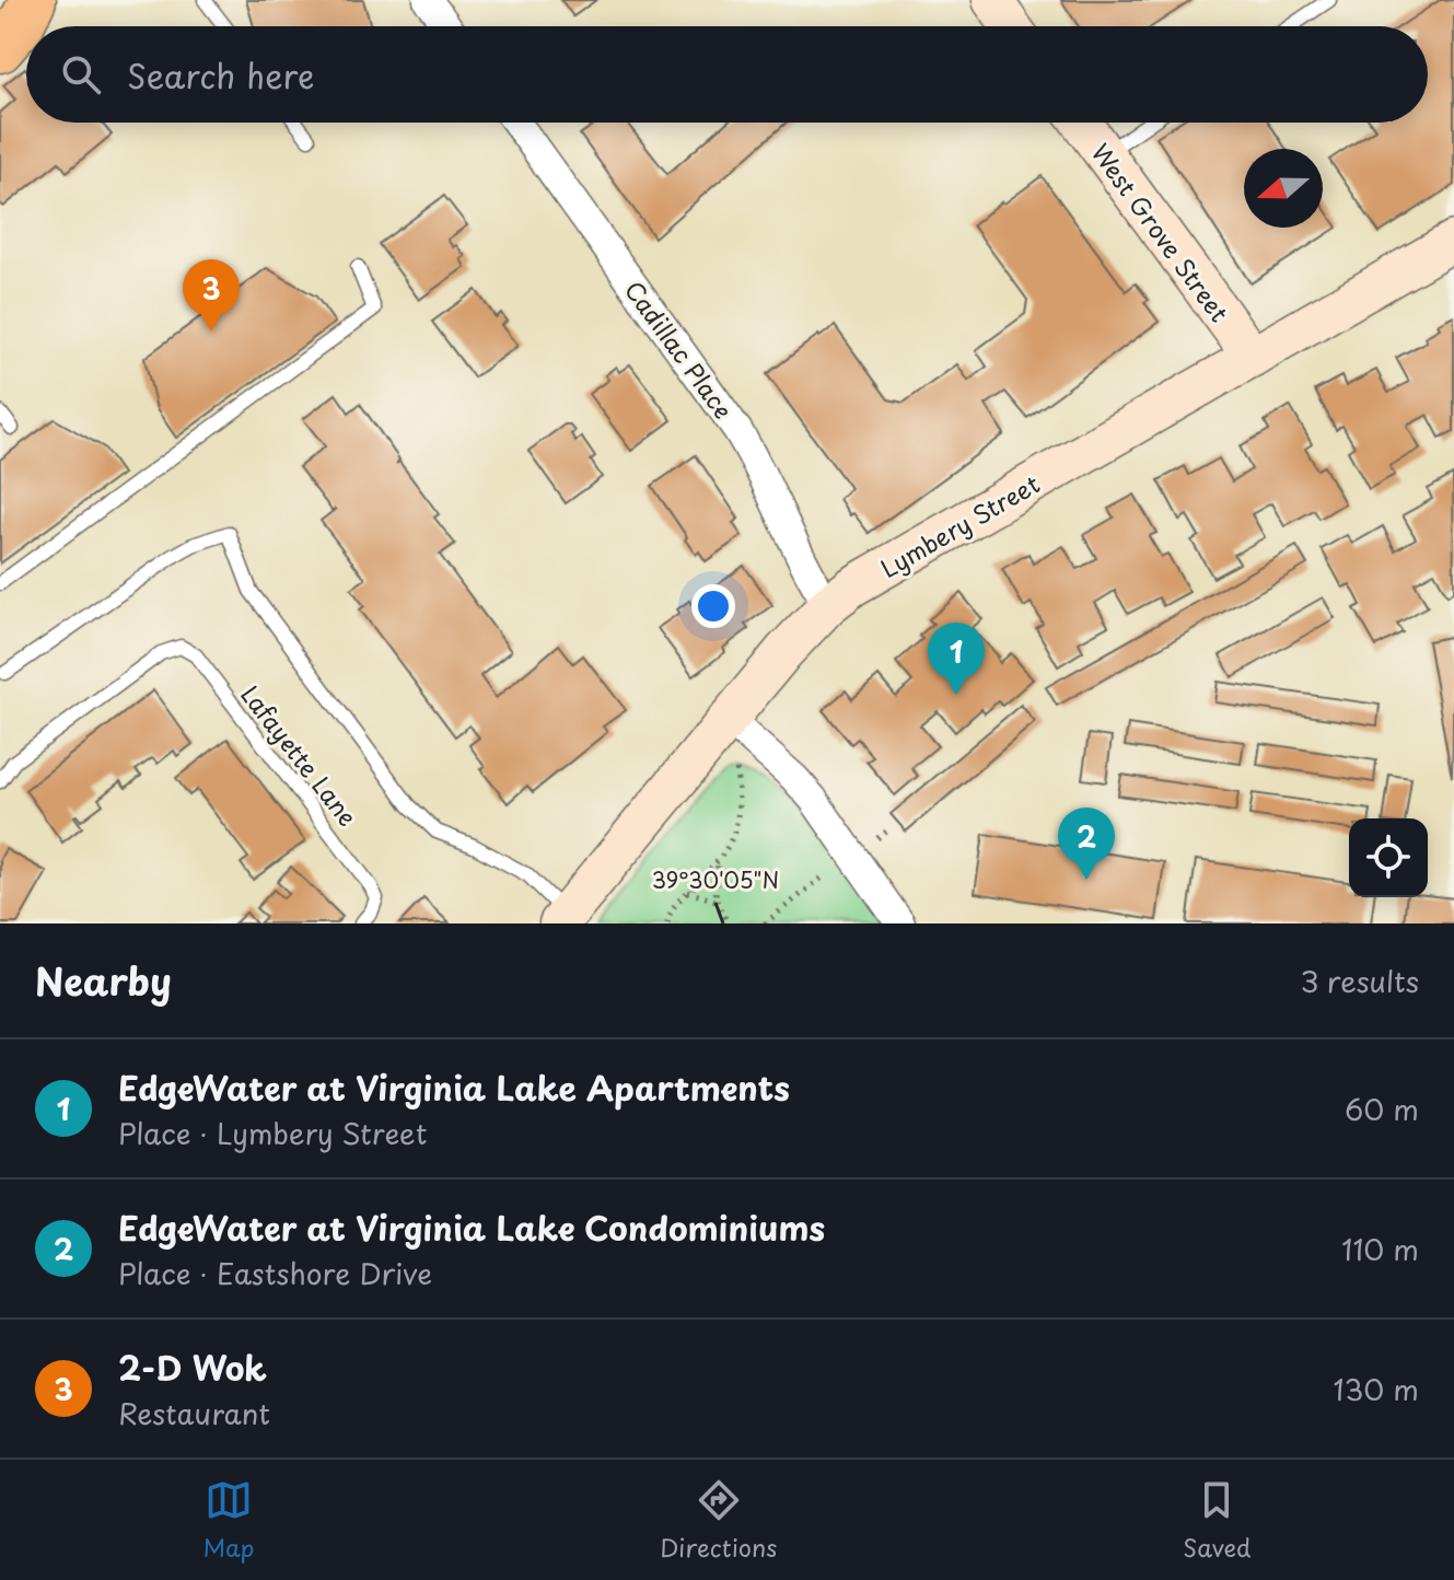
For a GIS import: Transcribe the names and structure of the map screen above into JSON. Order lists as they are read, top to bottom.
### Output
{
  "streets": {
    "street": ["West Grove Street", "Cadillac Place", "Lymbery Street"],
    "lane": ["Lafayette Lane"]
  },
  "crossings": [
    ["West Grove Street", "Lymbery Street"],
    ["Cadillac Place", "Lymbery Street"]
  ],
  "north": "left",
  "page": {
    "search": "Search here",
    "pins": ["3", "1", "2"],
    "heading": ["Nearby", "3 results"],
    "list": [
      {
        "mark": "1",
        "name": "EdgeWater at Virginia Lake Apartments",
        "note": "Place · Lymbery Street",
        "value": "60 m"
      },
      {
        "mark": "2",
        "name": "EdgeWater at Virginia Lake Condominiums",
        "note": "Place · Eastshore Drive",
        "value": "110 m"
      },
      {
        "mark": "3",
        "name": "2-D Wok",
        "note": "Restaurant",
        "value": "130 m"
      }
    ],
    "nav": ["Map", "Directions", "Saved"]
  },
  "coordinates": ["39°30'05\"N"]
}
